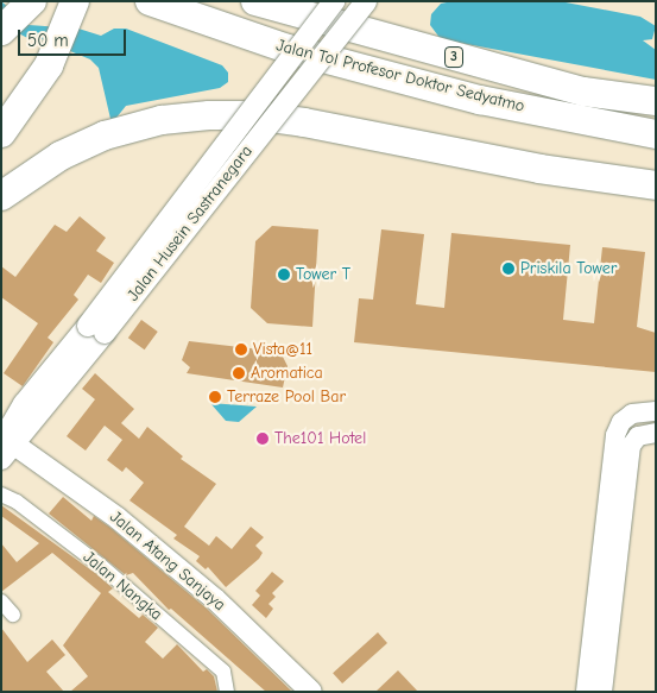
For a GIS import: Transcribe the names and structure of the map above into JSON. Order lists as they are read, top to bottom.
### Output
{
  "streets": {
    "highway": ["3", "Jalan Tol Profesor Doktor Sedyatmo"],
    "main road": ["Jalan Husein Sastranegara", "Jalan Atang Sanjaya"],
    "street": ["Jalan Nangka"]
  },
  "crossings": [
    ["Jalan Husein Sastranegara", "Jalan Atang Sanjaya"]
  ],
  "places": [
    "Priskila Tower",
    "Tower T",
    "Vista@11",
    "Aromatica",
    "Terraze Pool Bar",
    "The101 Hotel"
  ],
  "scale_bar": "50 m"
}
